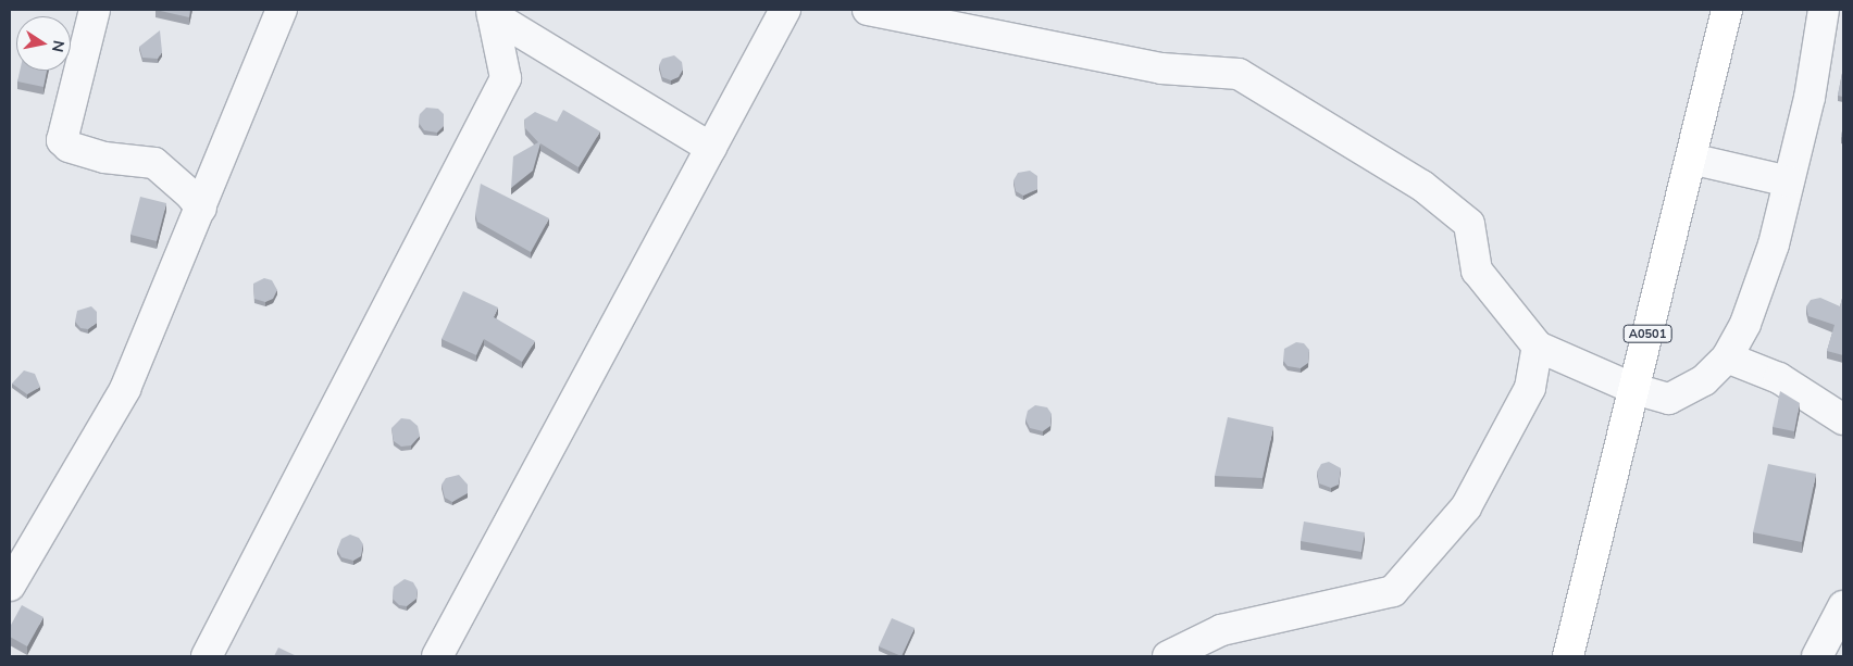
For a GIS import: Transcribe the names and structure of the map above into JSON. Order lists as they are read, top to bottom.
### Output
{
  "streets": {
    "highway": ["A0501"]
  },
  "north": "right"
}
